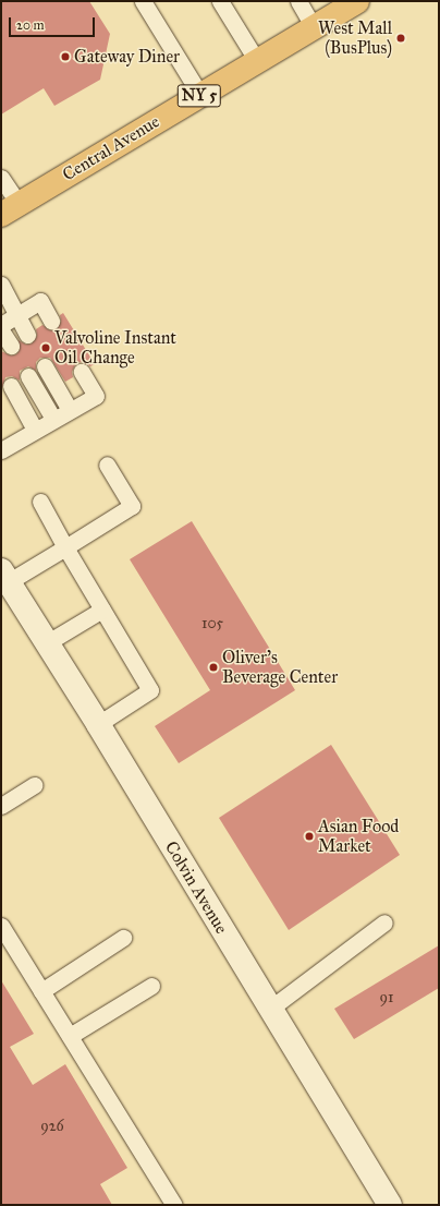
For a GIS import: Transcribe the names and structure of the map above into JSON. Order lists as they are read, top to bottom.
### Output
{
  "streets": {
    "main road": ["NY 5", "Central Avenue"],
    "street": ["Colvin Avenue"]
  },
  "places": [
    "West Mall (BusPlus)",
    "Gateway Diner",
    "Valvoline Instant Oil Change",
    "Oliver's Beverage Center",
    "Asian Food Market"
  ],
  "house_numbers": ["105", "91", "926"],
  "scale_bar": "20 m"
}
